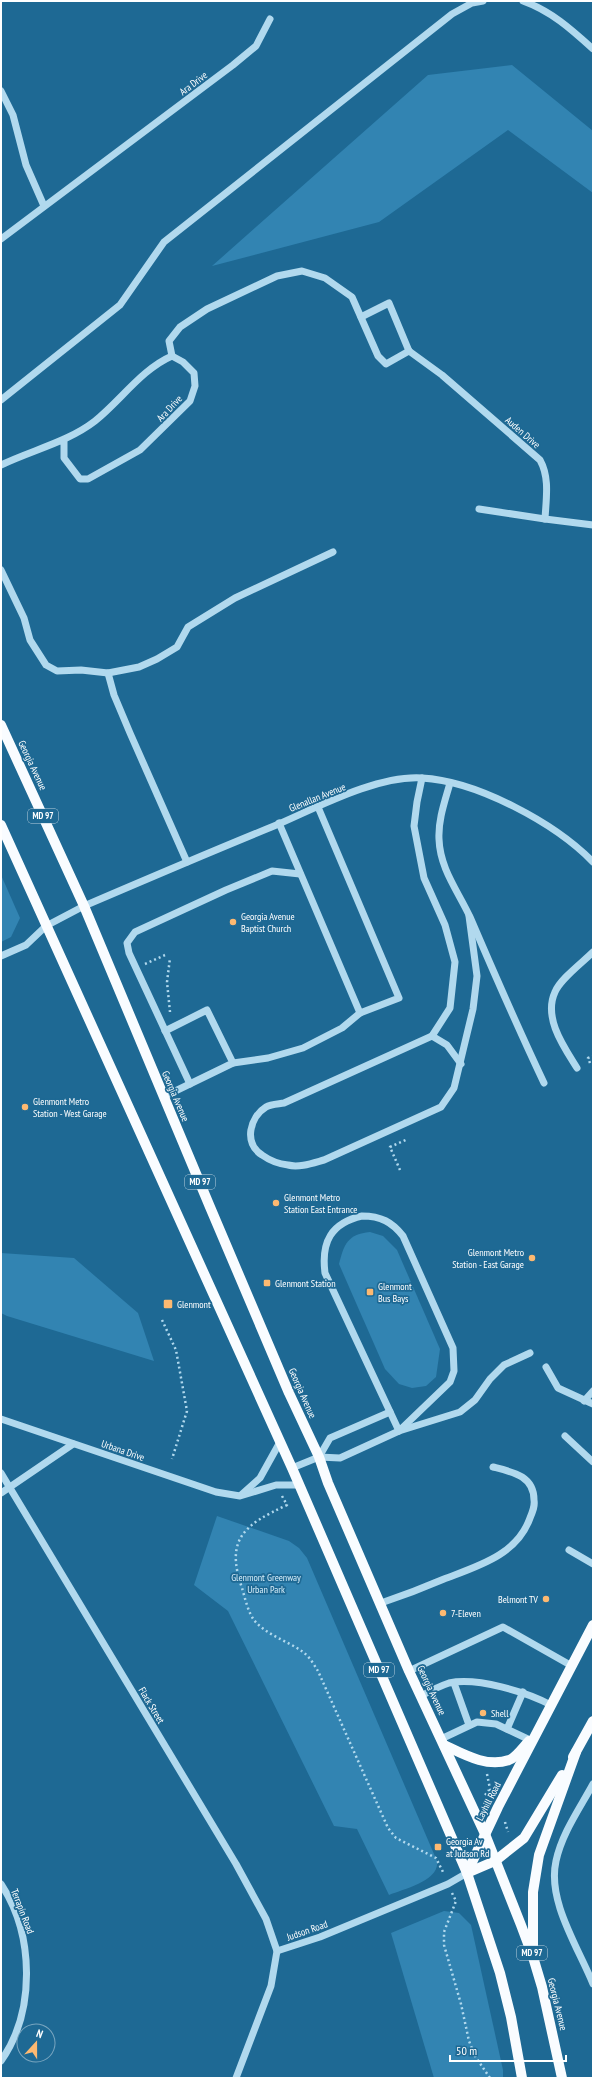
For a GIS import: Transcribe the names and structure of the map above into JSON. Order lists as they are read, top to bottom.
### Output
{
  "streets": {
    "main road": ["Georgia Avenue", "MD 97", "Layhill Road"],
    "street": [
      "Ara Drive",
      "Auden Drive",
      "Glenallan Avenue",
      "Urbana Drive",
      "Flack Street",
      "Terrapin Road",
      "Judson Road"
    ]
  },
  "crossings": [
    ["Georgia Avenue", "Glenallan Avenue"],
    ["Georgia Avenue", "Layhill Road"],
    ["Glenallan Avenue", "MD 97"],
    ["MD 97", "Urbana Drive"],
    ["MD 97", "Layhill Road"],
    ["MD 97", "Judson Road"],
    ["Flack Street", "Judson Road"],
    ["Layhill Road", "Judson Road"]
  ],
  "parks": ["Glenmont Greenway Urban Park"],
  "places": {
    "other": [
      "Georgia Avenue Baptist Church",
      "Glenmont Metro Station - West Garage",
      "Glenmont Metro Station East Entrance",
      "Glenmont Metro Station - East Garage",
      "Belmont TV",
      "7-Eleven",
      "Shell"
    ],
    "transit": [
      "Glenmont Station",
      "Glenmont Bus Bays",
      "Glenmont",
      "Georgia Av at Judson Rd"
    ]
  },
  "scale_bar": "50 m",
  "north": "top"
}
